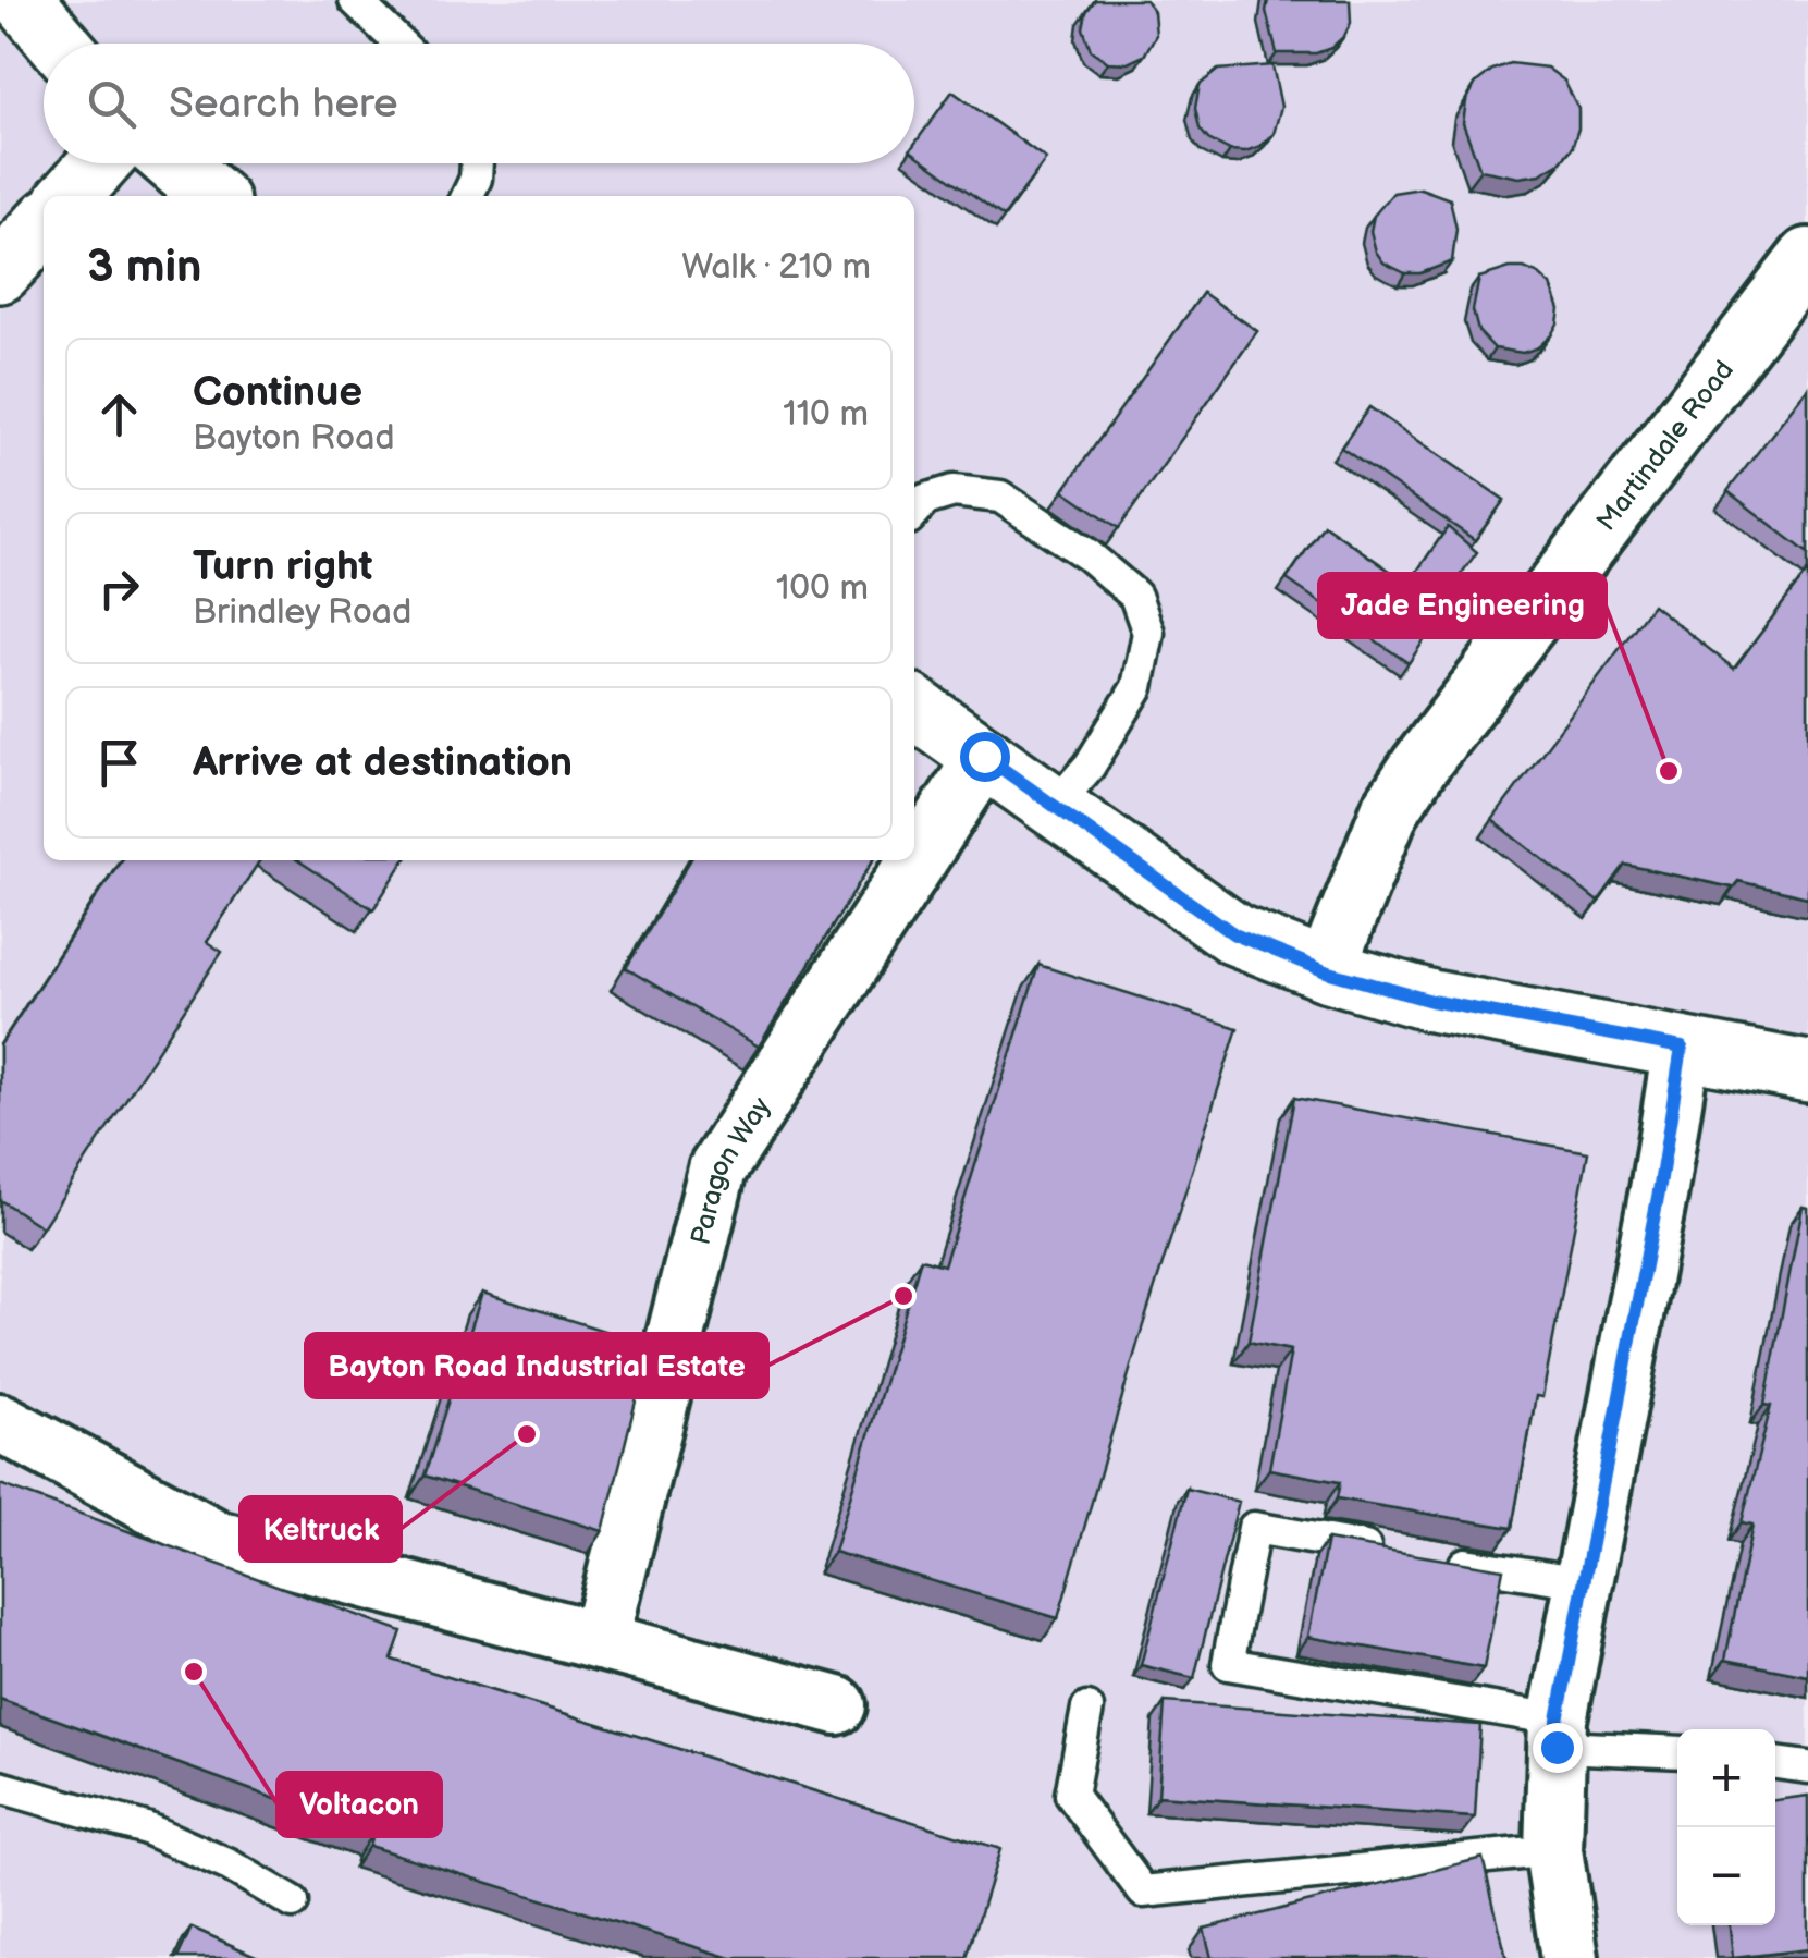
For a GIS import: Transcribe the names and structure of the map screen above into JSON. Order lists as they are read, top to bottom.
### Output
{
  "streets": {
    "street": ["Martindale Road", "Paragon Way"]
  },
  "places": [
    "Jade Engineering",
    "Bayton Road Industrial Estate",
    "Keltruck",
    "Voltacon"
  ],
  "page": {
    "search": "Search here",
    "heading": ["3 min", "Walk · 210 m"],
    "list": [
      ["Continue", "Bayton Road", "110 m"],
      ["Turn right", "Brindley Road", "100 m"],
      "Arrive at destination"
    ],
    "map_buttons": ["+", "−"]
  }
}
